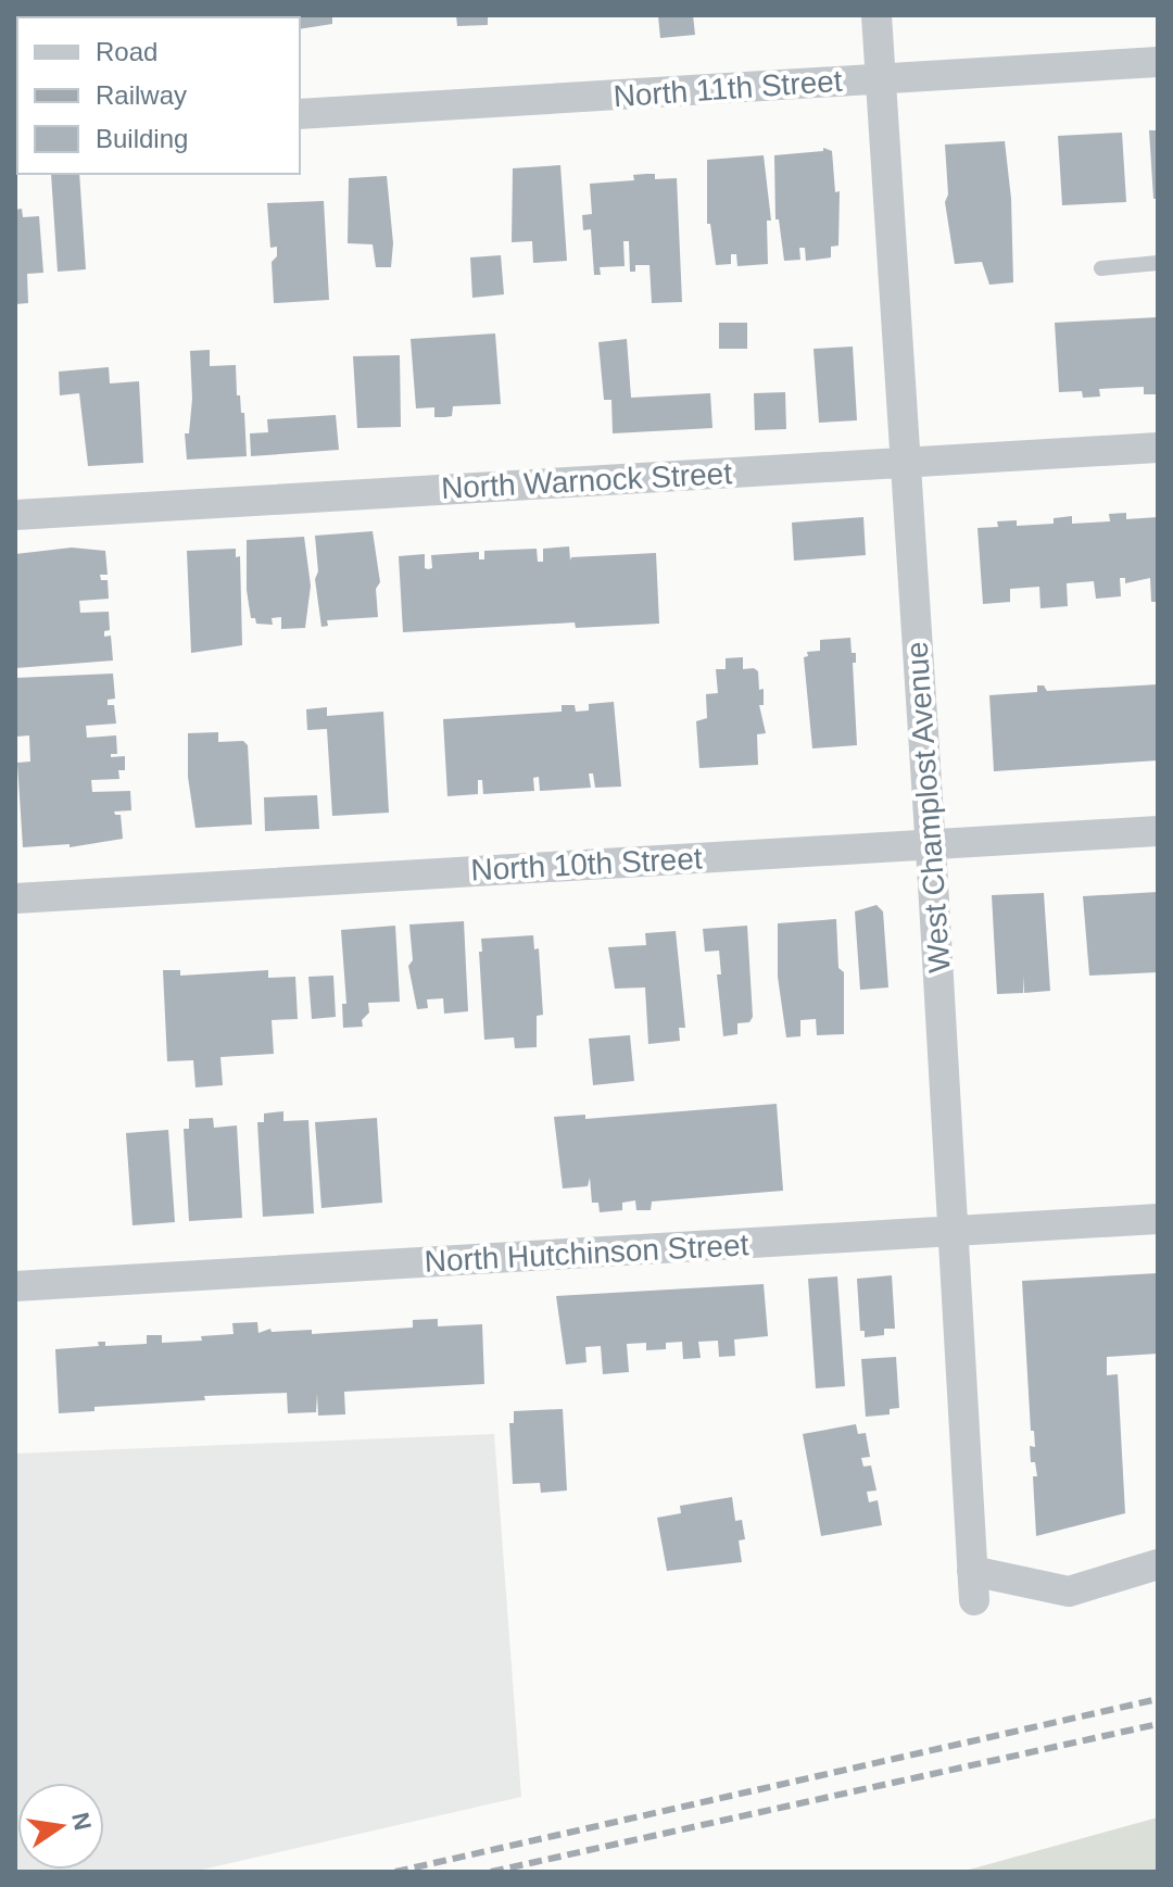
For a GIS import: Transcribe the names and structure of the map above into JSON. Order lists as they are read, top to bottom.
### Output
{
  "streets": {
    "street": [
      "North 11th Street",
      "North Warnock Street",
      "West Champlost Avenue",
      "North 10th Street",
      "North Hutchinson Street"
    ]
  },
  "crossings": [
    ["North 11th Street", "West Champlost Avenue"],
    ["North Warnock Street", "West Champlost Avenue"],
    ["West Champlost Avenue", "North 10th Street"],
    ["West Champlost Avenue", "North Hutchinson Street"]
  ],
  "legend": ["Road", "Railway", "Building"],
  "north": "right"
}
